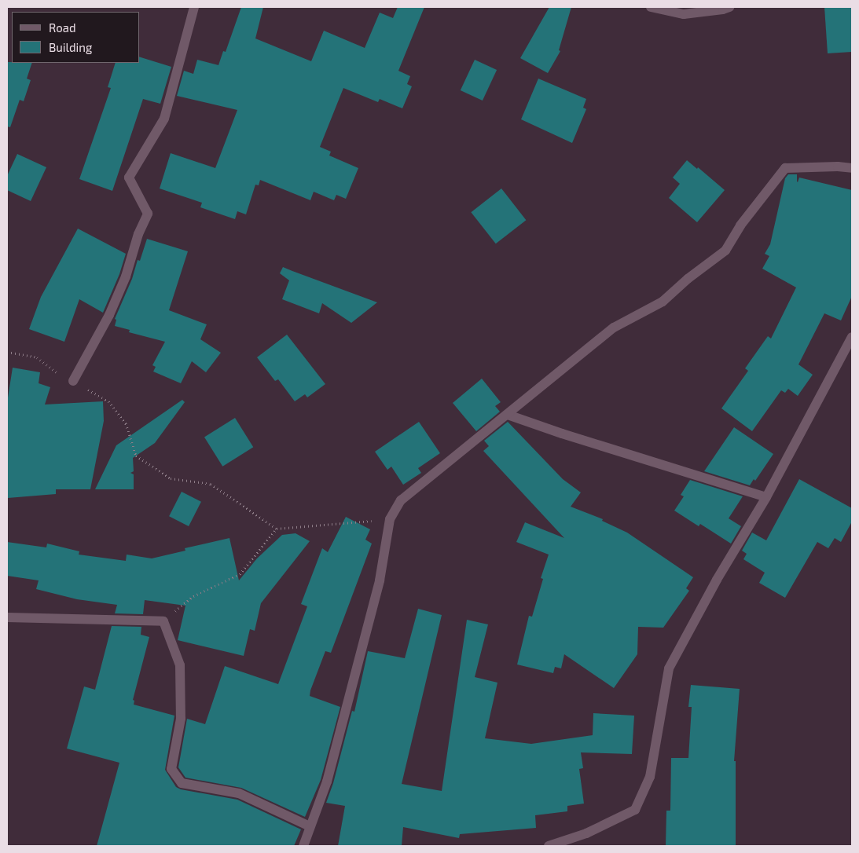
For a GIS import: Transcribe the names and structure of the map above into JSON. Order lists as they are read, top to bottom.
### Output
{
  "legend": ["Road", "Building"]
}
